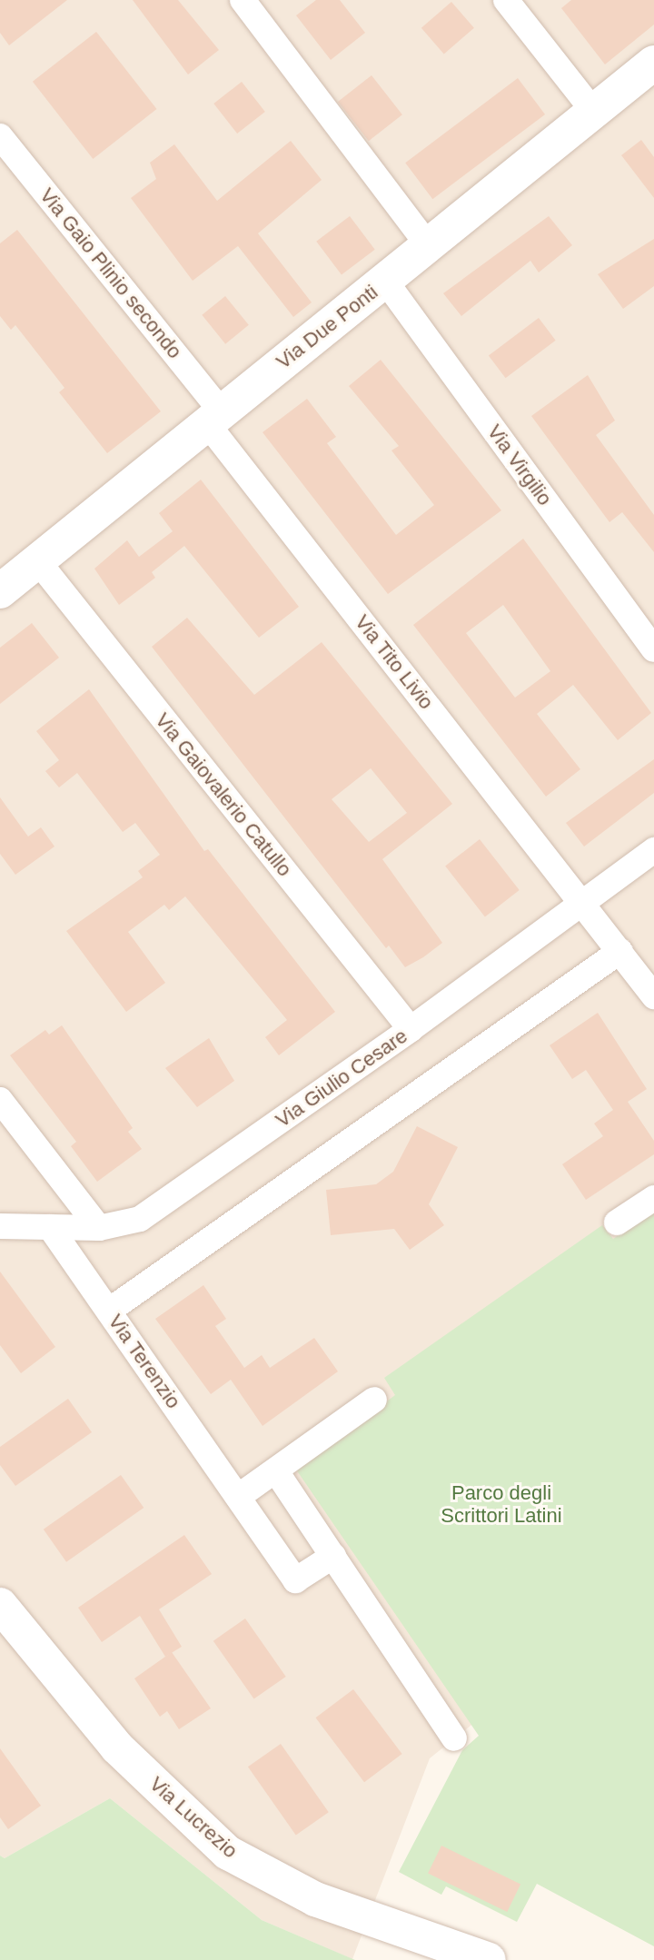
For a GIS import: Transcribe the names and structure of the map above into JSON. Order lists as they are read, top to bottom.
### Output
{
  "streets": {
    "street": [
      "Via Gaio Plinio secondo",
      "Via Due Ponti",
      "Via Virgilio",
      "Via Tito Livio",
      "Via Gaiovalerio Catullo",
      "Via Giulio Cesare",
      "Via Terenzio",
      "Via Lucrezio"
    ]
  },
  "crossings": [
    ["Via Gaio Plinio secondo", "Via Due Ponti"],
    ["Via Gaio Plinio secondo", "Via Tito Livio"],
    ["Via Due Ponti", "Via Virgilio"],
    ["Via Due Ponti", "Via Tito Livio"],
    ["Via Due Ponti", "Via Gaiovalerio Catullo"],
    ["Via Tito Livio", "Via Giulio Cesare"],
    ["Via Gaiovalerio Catullo", "Via Giulio Cesare"],
    ["Via Giulio Cesare", "Via Terenzio"]
  ],
  "parks": ["Parco degli Scrittori Latini"]
}
